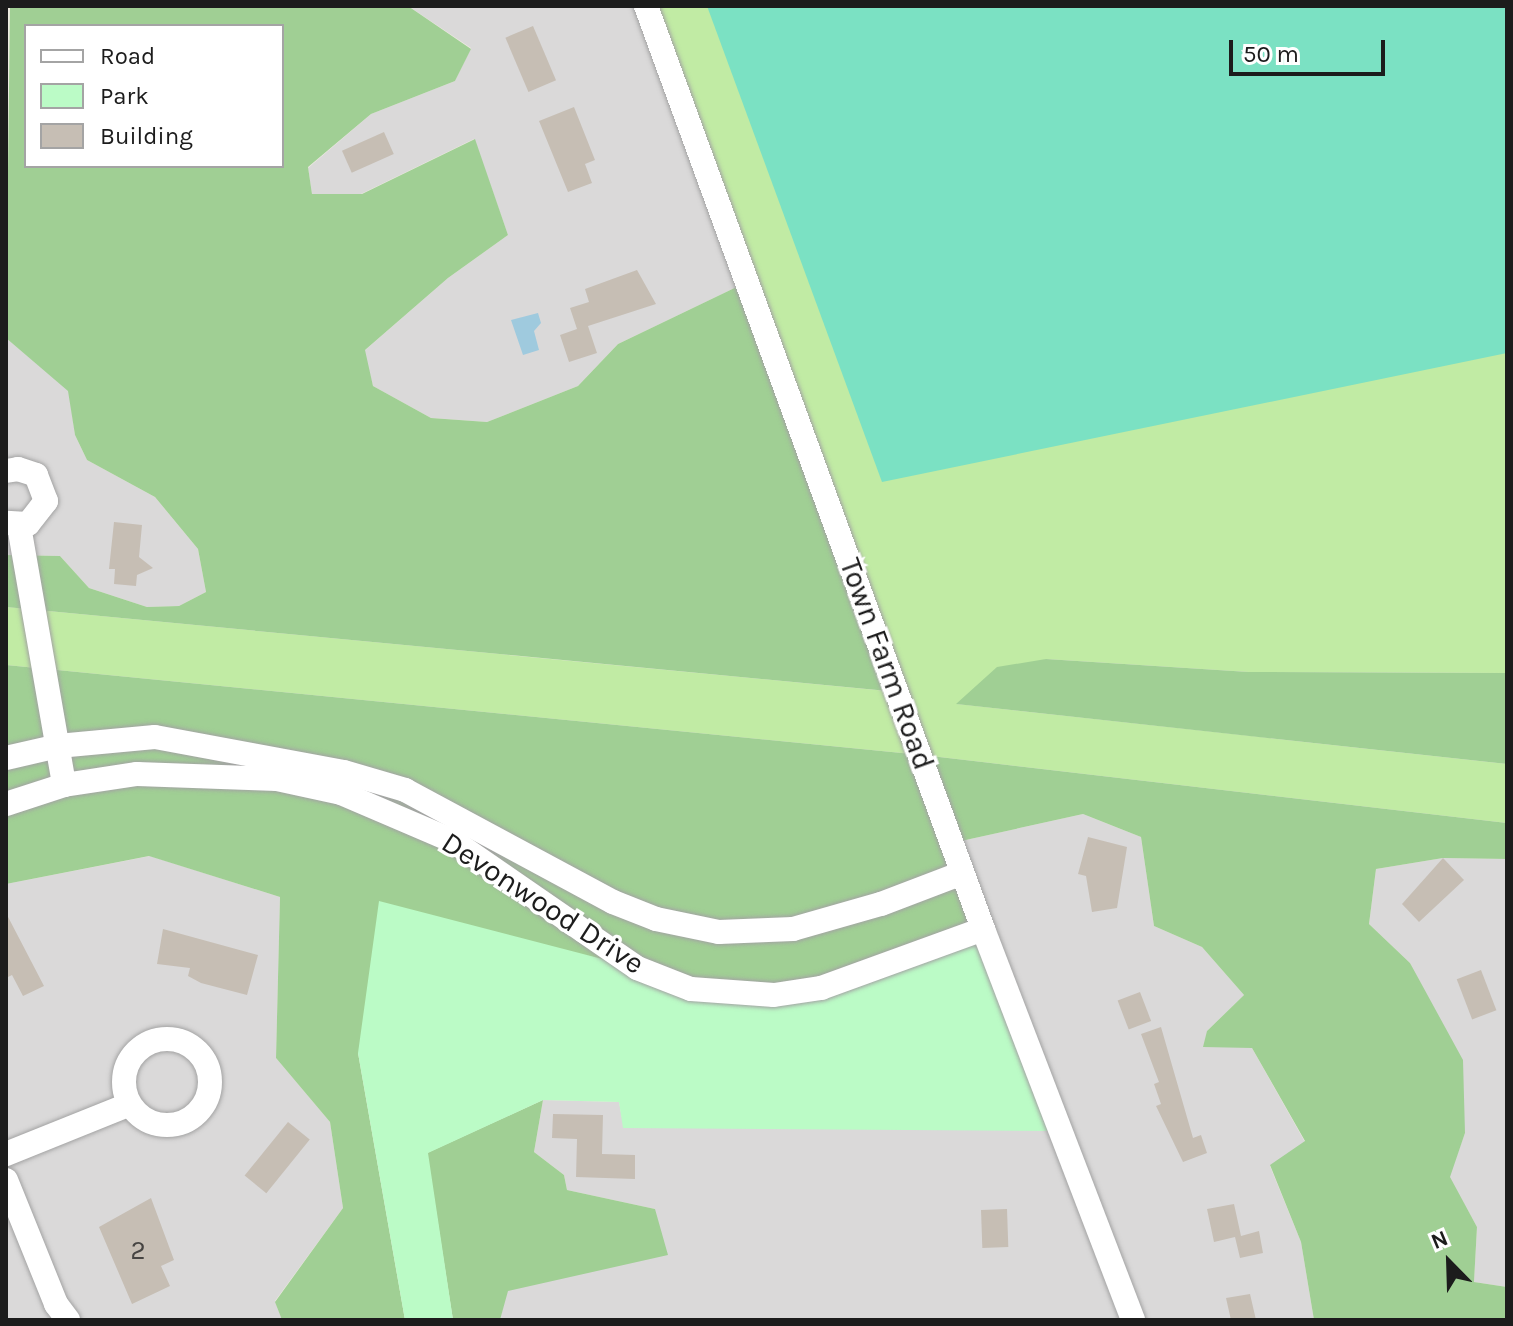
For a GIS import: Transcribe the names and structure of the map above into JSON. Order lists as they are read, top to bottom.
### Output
{
  "streets": {
    "street": ["Town Farm Road", "Devonwood Drive"]
  },
  "crossings": [
    ["Town Farm Road", "Devonwood Drive"]
  ],
  "house_numbers": ["2"],
  "legend": ["Road", "Park", "Building"],
  "scale_bar": "50 m",
  "north": "top left"
}
